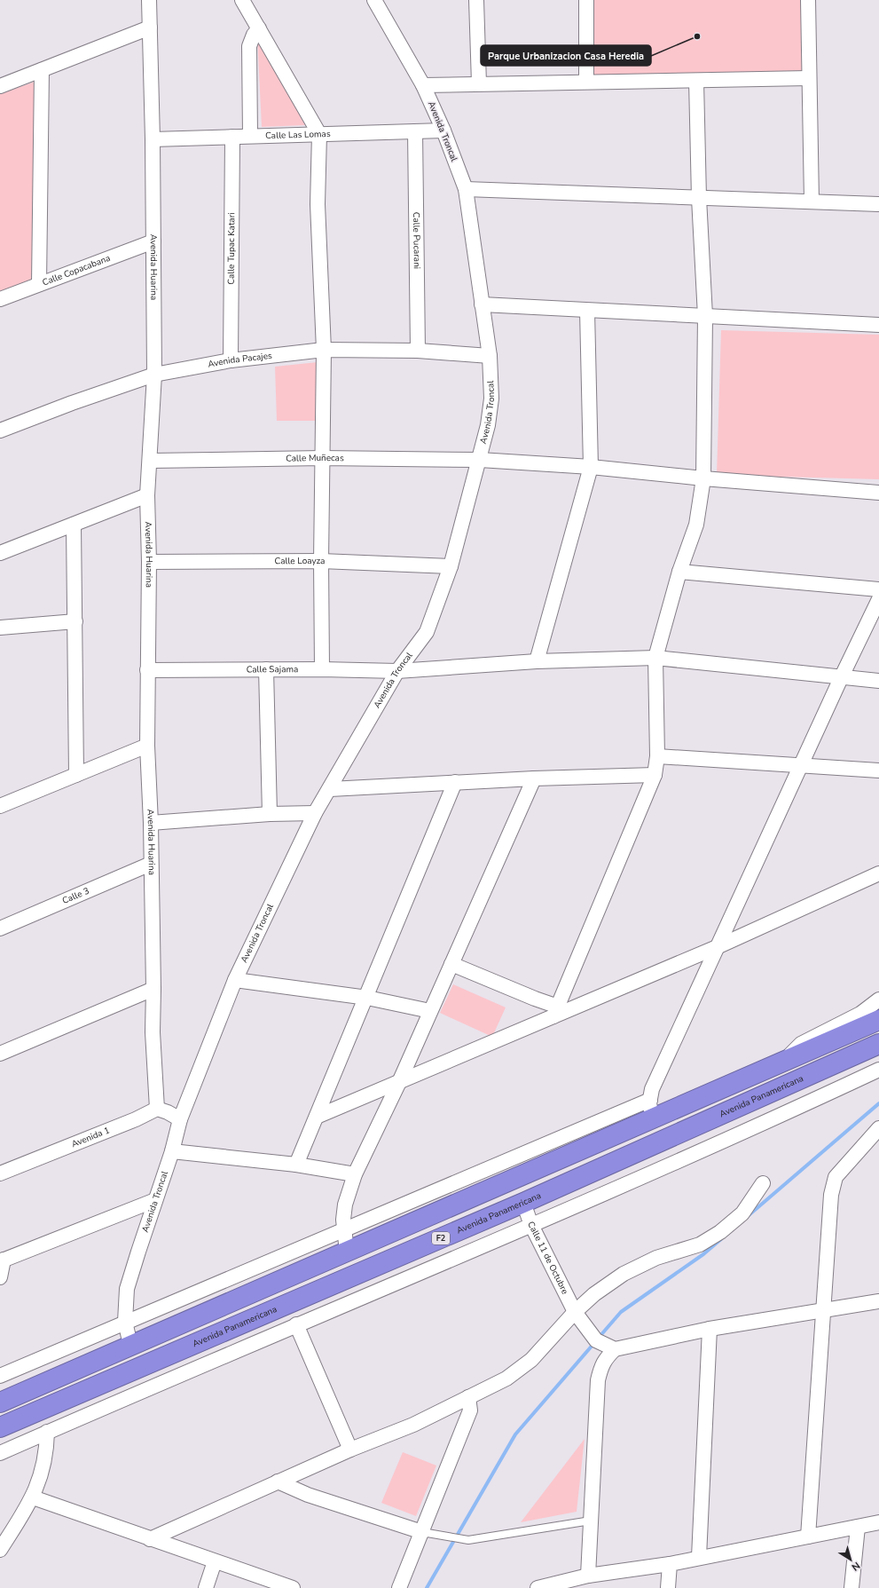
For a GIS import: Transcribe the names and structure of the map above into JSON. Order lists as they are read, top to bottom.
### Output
{
  "streets": {
    "highway": ["Avenida Panamericana", "F2"],
    "street": [
      "Avenida Troncal",
      "Calle Las Lomas",
      "Calle Pucarani",
      "Calle Tupac Katari",
      "Avenida Huarina",
      "Calle Copacabana",
      "Avenida Pacajes",
      "Calle Muñecas",
      "Calle Loayza",
      "Calle Sajama",
      "Calle 3",
      "Avenida 1",
      "Calle 11 de Octubre"
    ]
  },
  "crossings": [
    ["Avenida Troncal", "Calle Las Lomas"],
    ["Avenida Troncal", "Avenida Pacajes"],
    ["Avenida Troncal", "Calle Muñecas"],
    ["Avenida Troncal", "Calle Loayza"],
    ["Avenida Troncal", "Calle Sajama"],
    ["Calle Las Lomas", "Calle Pucarani"],
    ["Calle Las Lomas", "Calle Tupac Katari"],
    ["Calle Las Lomas", "Avenida Huarina"],
    ["Calle Pucarani", "Avenida Pacajes"],
    ["Calle Tupac Katari", "Avenida Pacajes"],
    ["Avenida Huarina", "Calle Copacabana"],
    ["Avenida Huarina", "Avenida Pacajes"],
    ["Avenida Huarina", "Calle Muñecas"],
    ["Avenida Huarina", "Calle Loayza"],
    ["Avenida Huarina", "Calle Sajama"],
    ["Avenida Huarina", "Calle 3"],
    ["Avenida Huarina", "Avenida 1"],
    ["Avenida Panamericana", "Calle 11 de Octubre"]
  ],
  "places": ["Parque Urbanizacion Casa Heredia"],
  "north": "bottom right"
}
